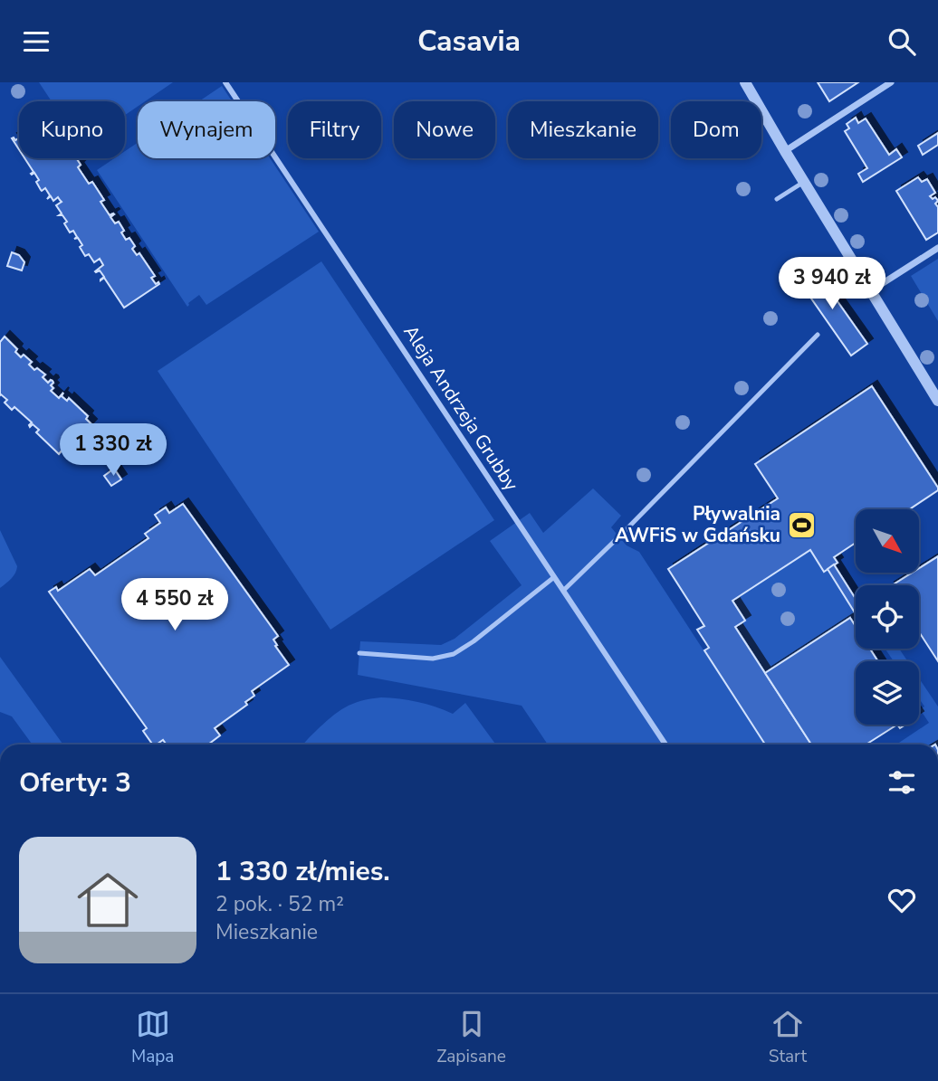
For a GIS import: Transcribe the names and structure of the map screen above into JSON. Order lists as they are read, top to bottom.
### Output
{
  "streets": {
    "street": ["Aleja Andrzeja Grubby"]
  },
  "places": {
    "sports": ["Pływalnia AWFiS w Gdańsku"]
  },
  "north": "bottom right",
  "page": {
    "header": "Casavia",
    "chip": [
      "Kupno",
      "Wynajem",
      "Filtry",
      "Nowe",
      "Mieszkanie",
      "Dom"
    ],
    "price": ["3 940 zł", "1 330 zł", "4 550 zł"],
    "heading": "Oferty: 3",
    "list": [
      {
        "name": "1 330 zł/mies.",
        "note": "2 pok. · 52 m² · Mieszkanie"
      }
    ],
    "tabs": ["Mapa", "Zapisane", "Start"]
  }
}
